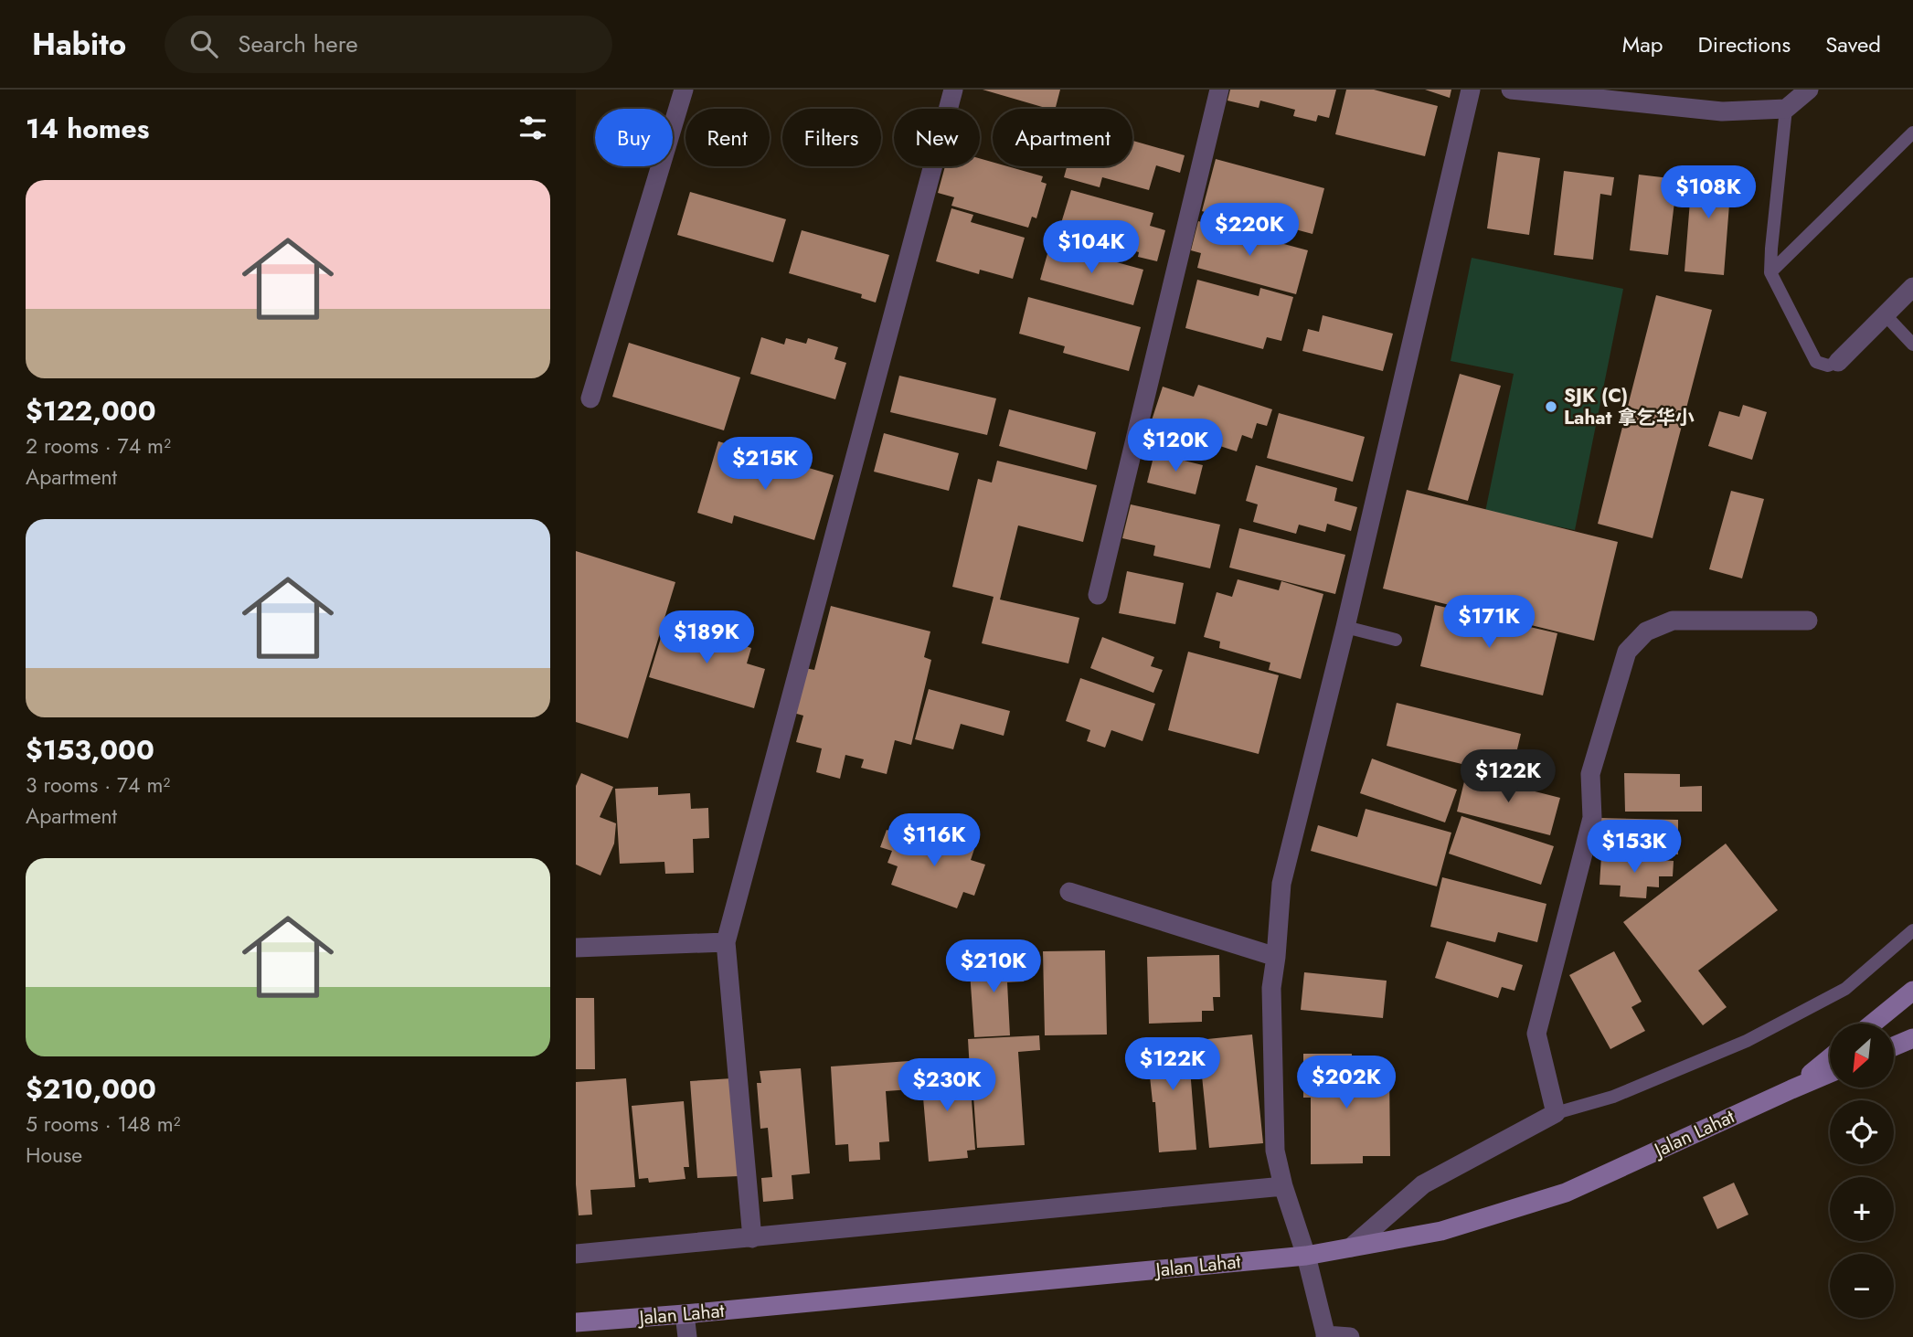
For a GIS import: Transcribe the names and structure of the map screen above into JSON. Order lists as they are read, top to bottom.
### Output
{
  "streets": {
    "main road": ["Jalan Lahat"]
  },
  "places": ["SJK (C) Lahat 拿乞华小"],
  "north": "bottom left",
  "page": {
    "header": "Habito",
    "search": "Search here",
    "nav": ["Map", "Directions", "Saved"],
    "heading": "14 homes",
    "chip": [
      "Buy",
      "Rent",
      "Filters",
      "New",
      "Apartment"
    ],
    "price": [
      "$108K",
      "$220K",
      "$104K",
      "$120K",
      "$215K",
      "$171K",
      "$189K",
      "$122K",
      "$116K",
      "$153K",
      "$210K",
      "$122K",
      "$202K",
      "$230K"
    ],
    "list": [
      {
        "name": "$122,000",
        "note": "2 rooms · 74 m² · Apartment"
      },
      {
        "name": "$153,000",
        "note": "3 rooms · 74 m² · Apartment"
      },
      {
        "name": "$210,000",
        "note": "5 rooms · 148 m² · House"
      }
    ],
    "map_buttons": ["+", "−"]
  }
}
